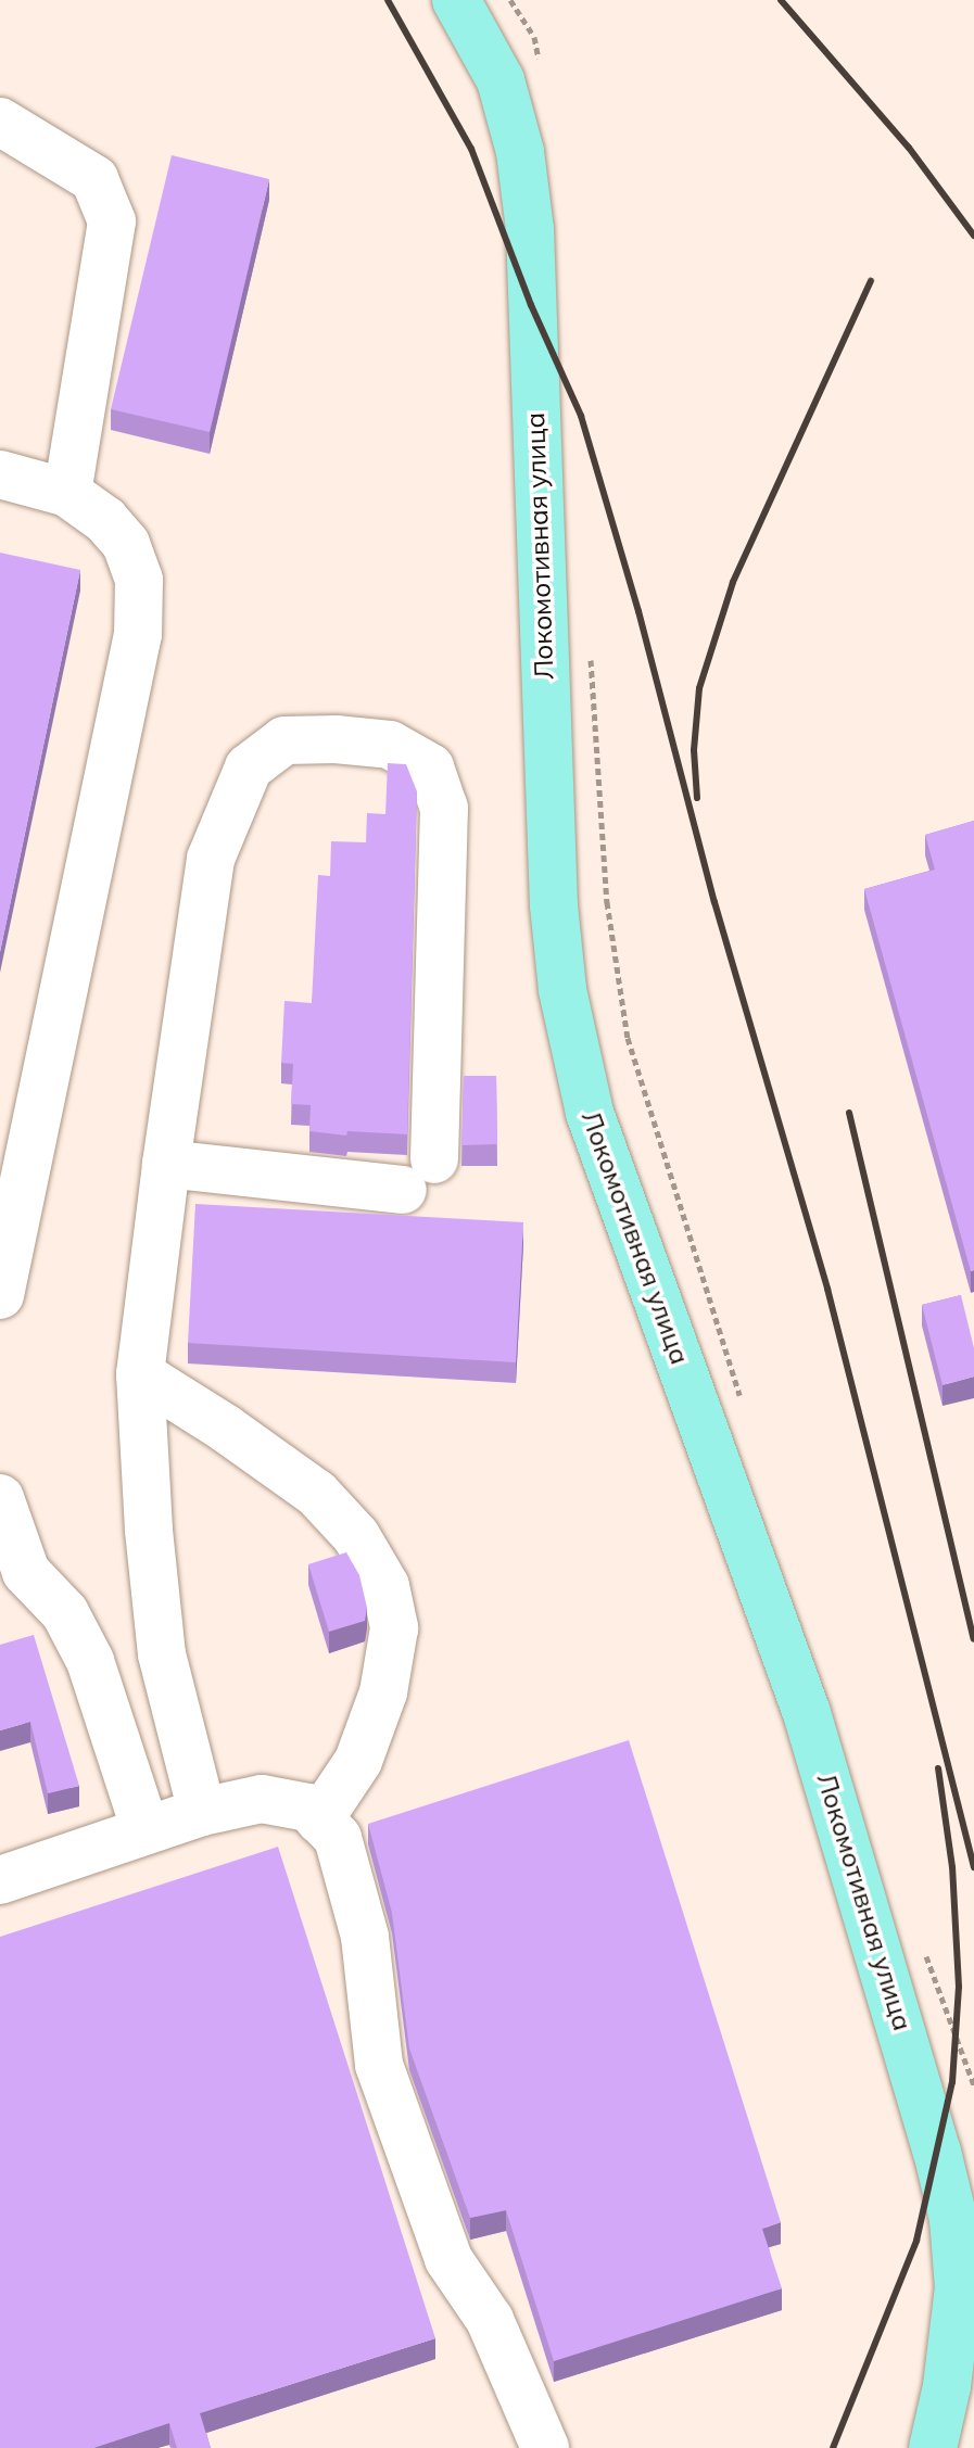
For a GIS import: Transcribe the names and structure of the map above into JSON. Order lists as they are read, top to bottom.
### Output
{
  "streets": {
    "main road": ["Локомотивная улица"]
  }
}
